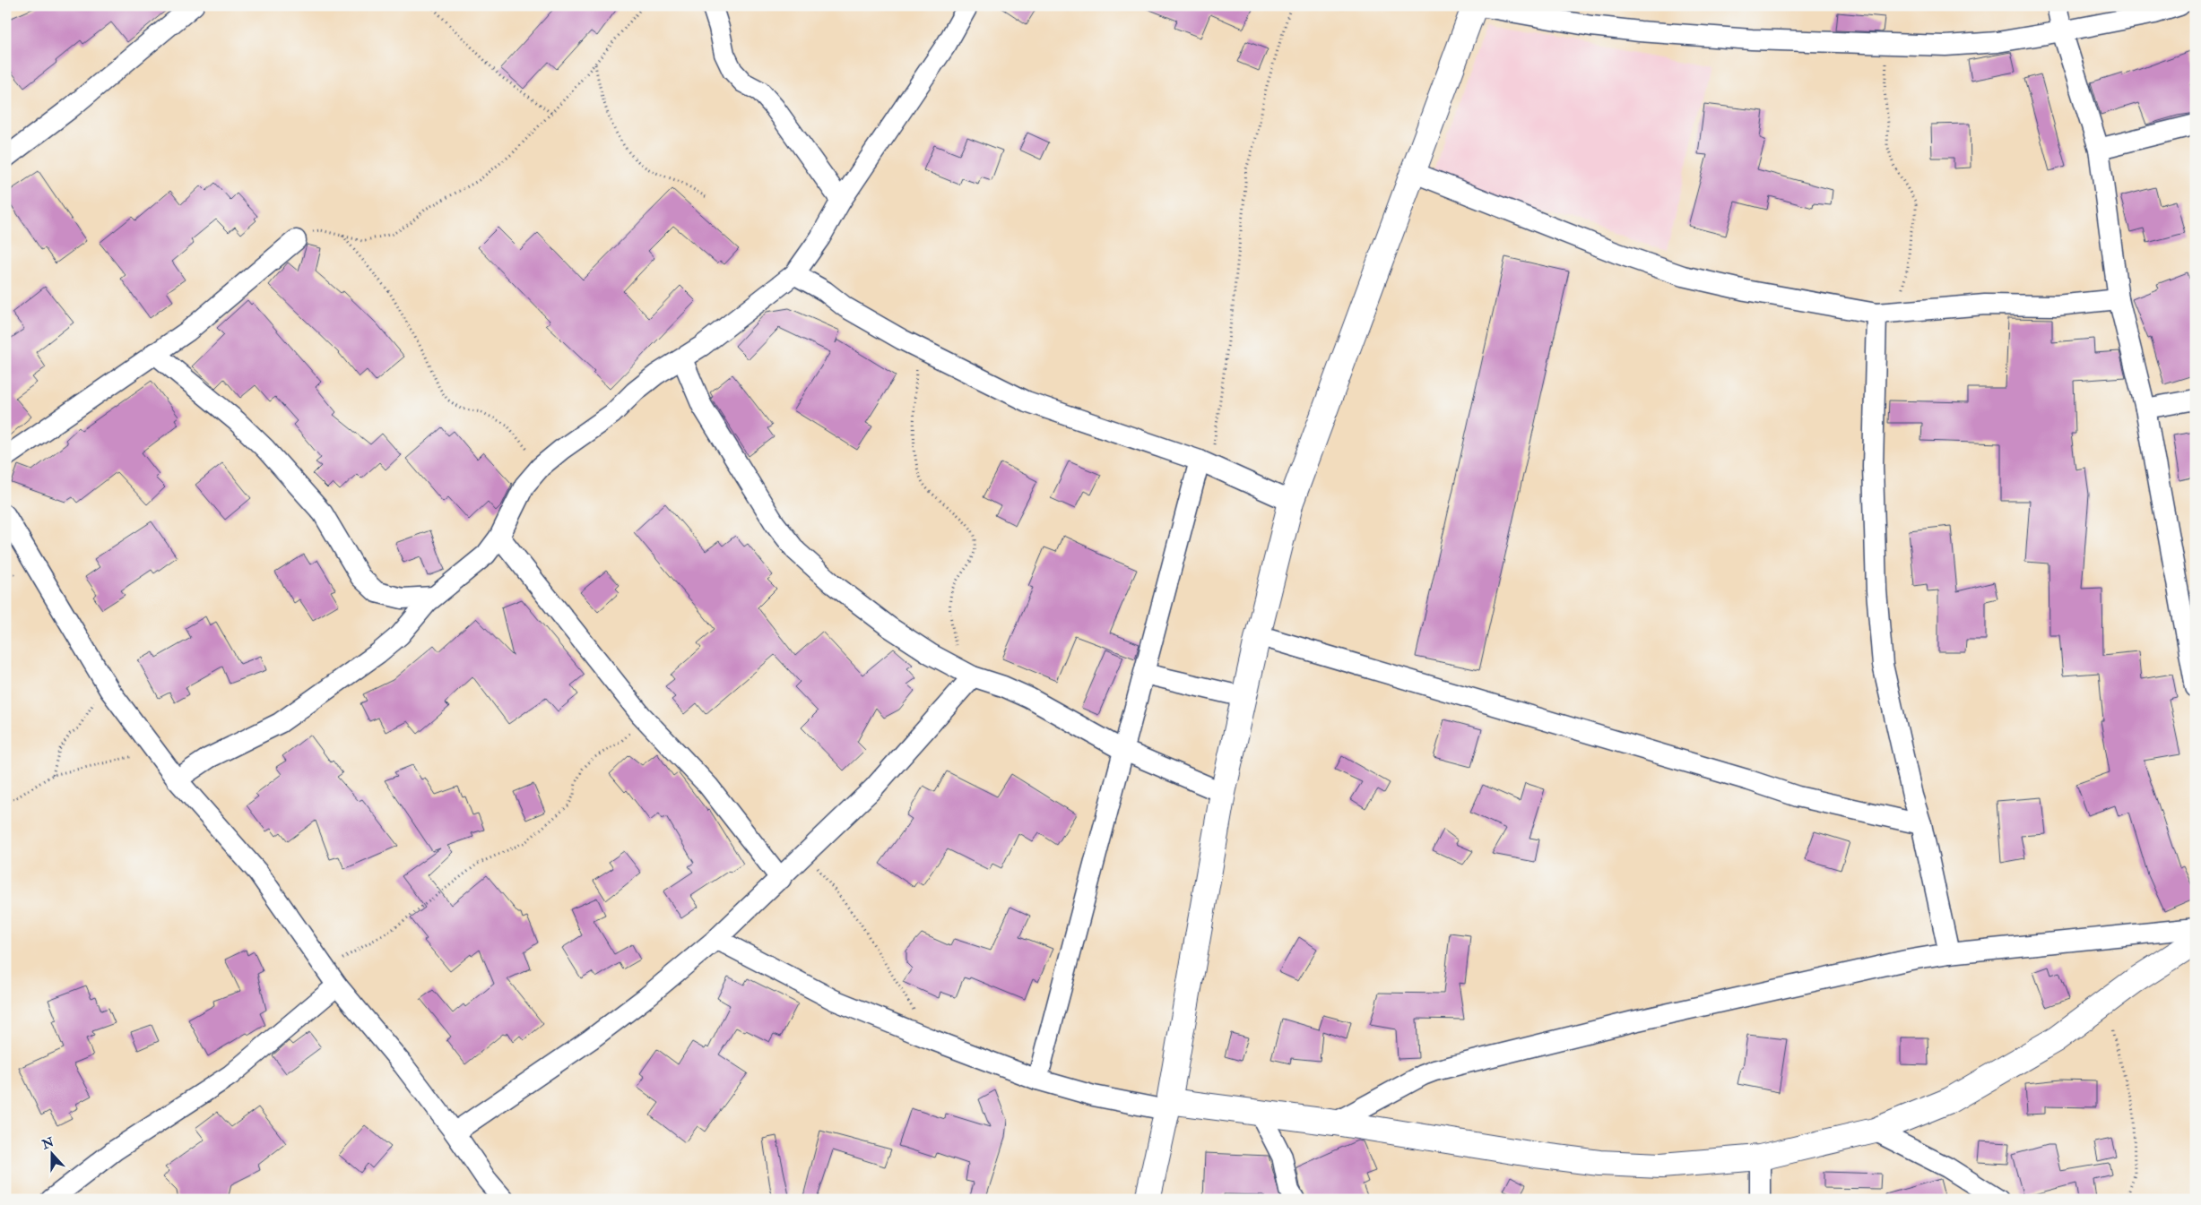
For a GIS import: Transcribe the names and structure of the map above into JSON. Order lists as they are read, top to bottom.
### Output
{
  "north": "top"
}
